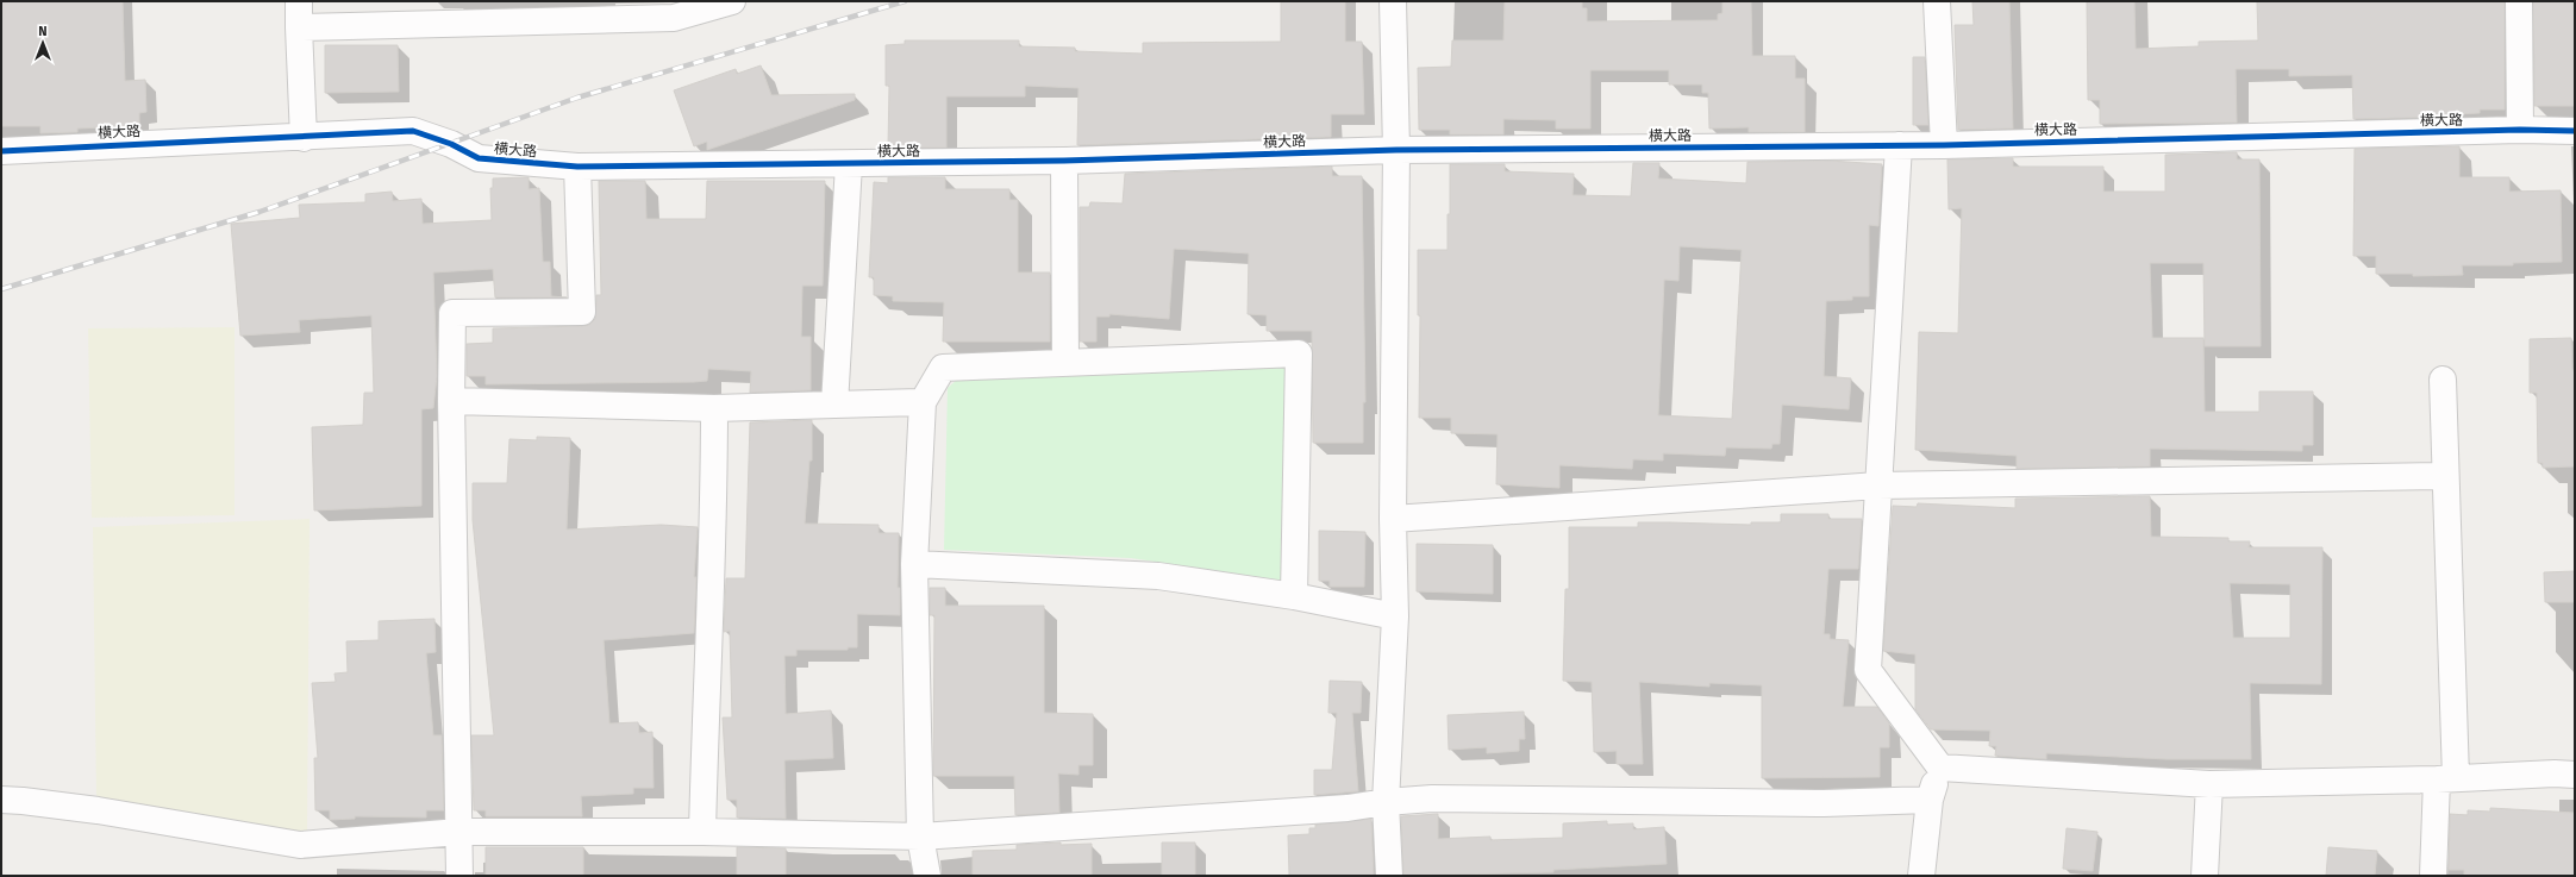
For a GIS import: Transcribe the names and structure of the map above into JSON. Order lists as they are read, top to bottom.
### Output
{
  "streets": {
    "street": ["横大路"]
  },
  "north": "top"
}
